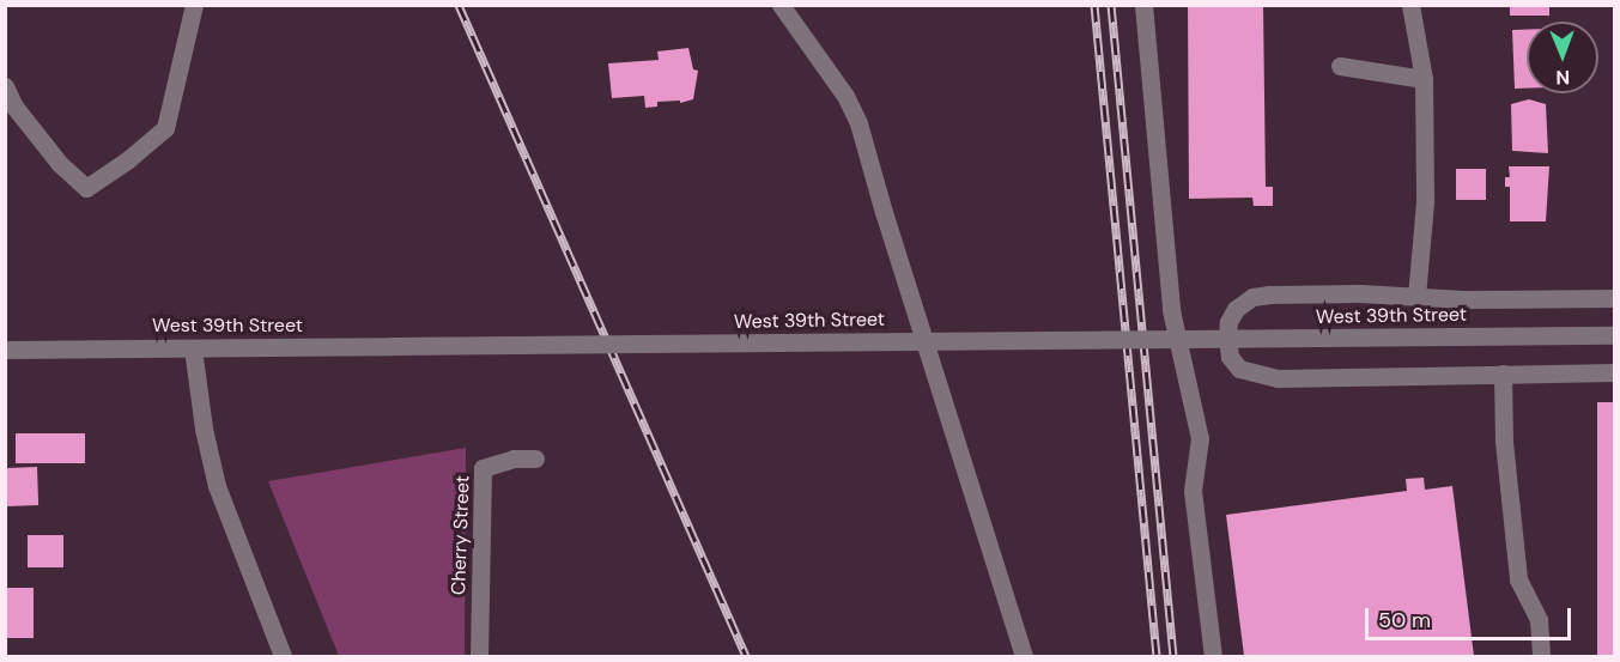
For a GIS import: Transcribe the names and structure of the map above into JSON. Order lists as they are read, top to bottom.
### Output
{
  "streets": {
    "street": ["West 39th Street", "Cherry Street"]
  },
  "scale_bar": "50 m",
  "north": "bottom"
}
